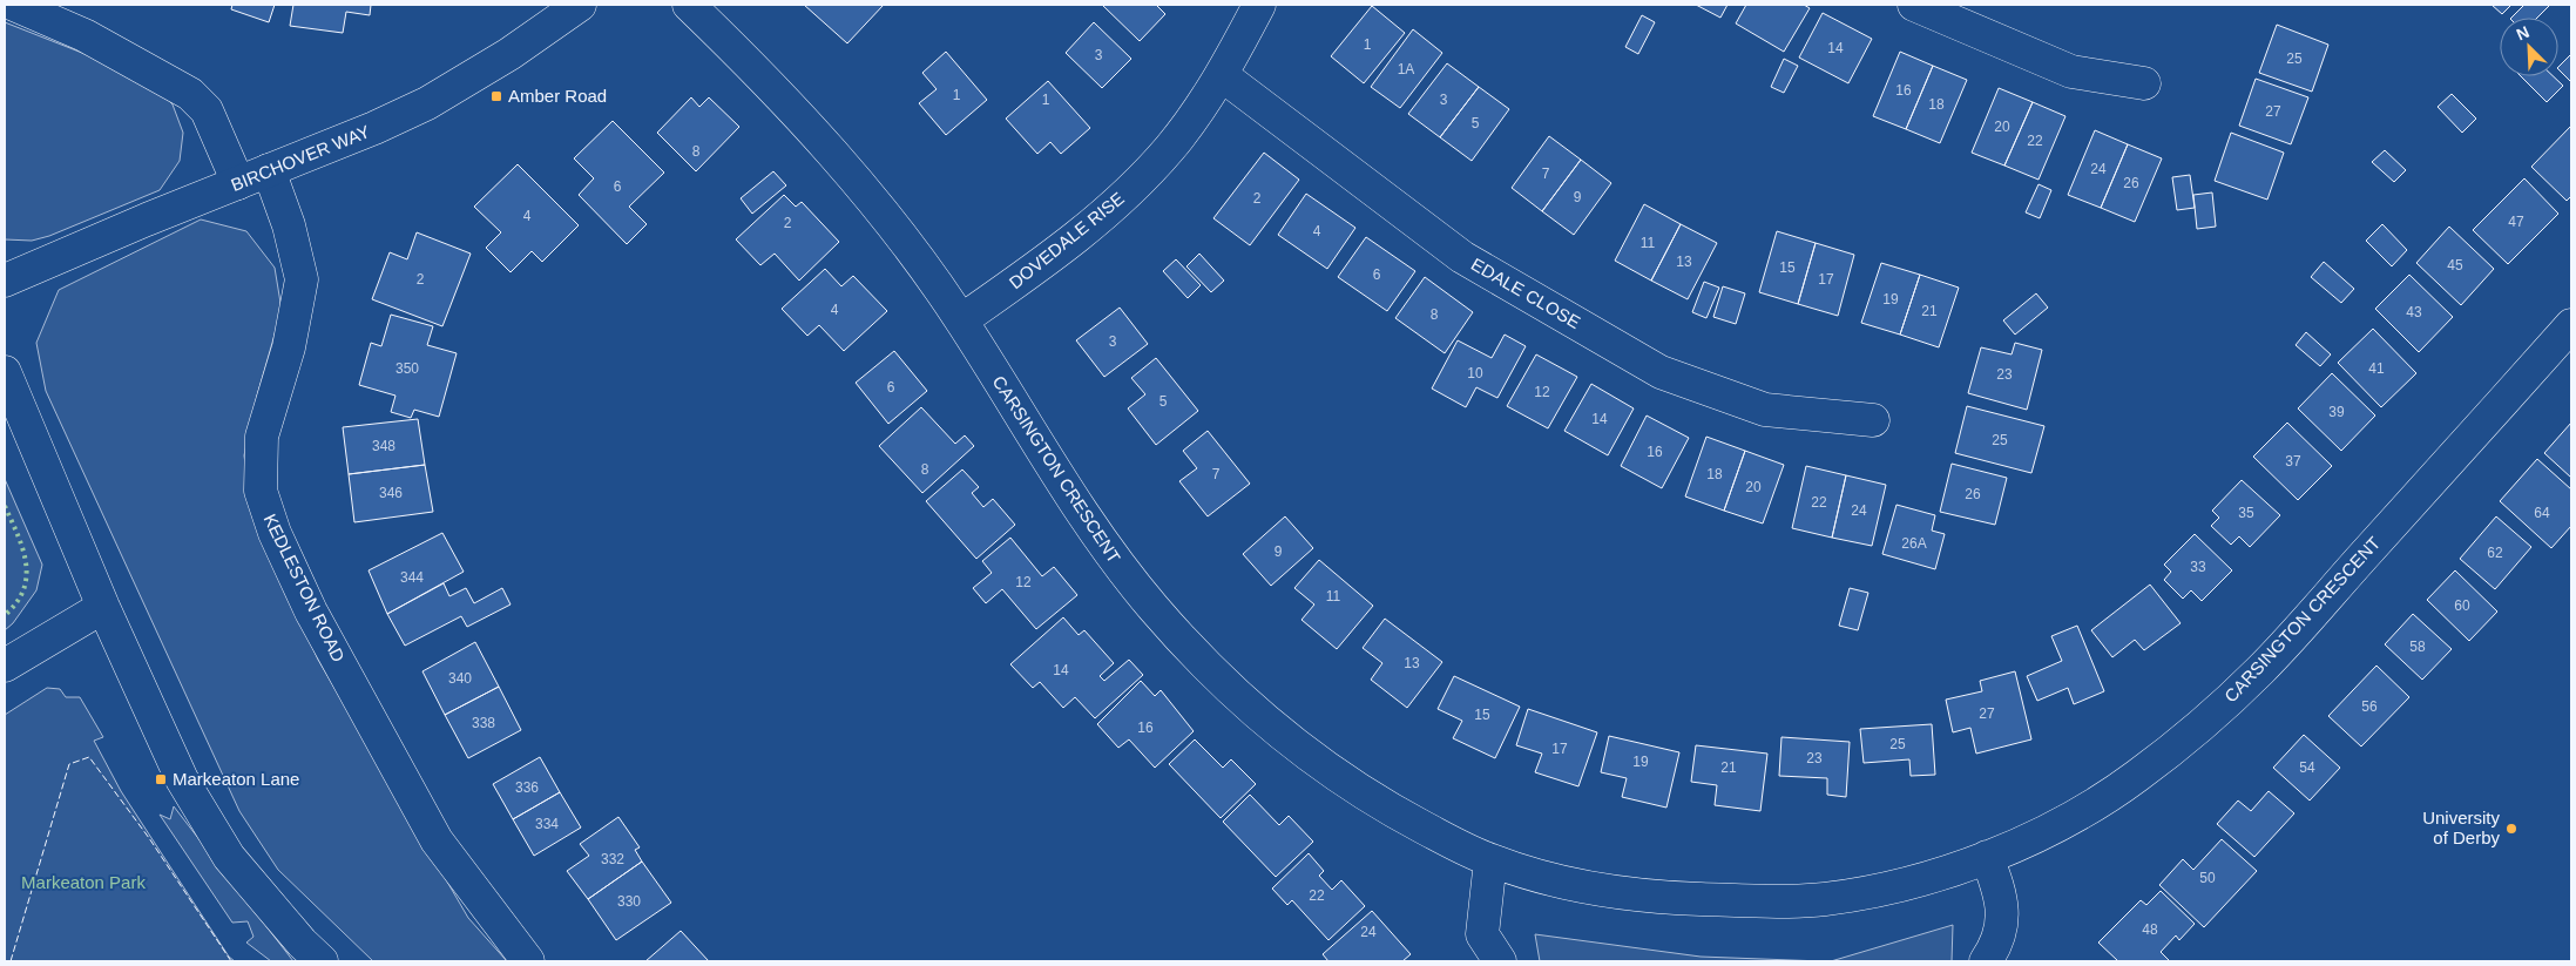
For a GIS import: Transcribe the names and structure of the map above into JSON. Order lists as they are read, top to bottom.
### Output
{
  "streets": {
    "street": [
      "BIRCHOVER WAY",
      "DOVEDALE RISE",
      "EDALE CLOSE",
      "CARSINGTON CRESCENT",
      "KEDLESTON ROAD"
    ]
  },
  "crossings": [
    ["BIRCHOVER WAY", "KEDLESTON ROAD"],
    ["DOVEDALE RISE", "EDALE CLOSE"],
    ["DOVEDALE RISE", "CARSINGTON CRESCENT"]
  ],
  "parks": ["Markeaton Park"],
  "places": {
    "transit": ["Amber Road", "Markeaton Lane"],
    "other": ["University of Derby"]
  },
  "house_numbers": [
    "1",
    "14",
    "3",
    "25",
    "1A",
    "16",
    "1",
    "1",
    "3",
    "18",
    "27",
    "5",
    "20",
    "22",
    "8",
    "24",
    "7",
    "26",
    "6",
    "9",
    "2",
    "4",
    "47",
    "2",
    "4",
    "11",
    "13",
    "45",
    "15",
    "6",
    "2",
    "17",
    "19",
    "4",
    "21",
    "43",
    "8",
    "3",
    "350",
    "41",
    "10",
    "23",
    "6",
    "12",
    "5",
    "39",
    "14",
    "25",
    "348",
    "16",
    "37",
    "8",
    "7",
    "18",
    "20",
    "346",
    "26",
    "22",
    "24",
    "35",
    "64",
    "26A",
    "9",
    "62",
    "33",
    "344",
    "12",
    "11",
    "60",
    "58",
    "13",
    "14",
    "340",
    "56",
    "27",
    "15",
    "338",
    "16",
    "25",
    "17",
    "23",
    "19",
    "21",
    "54",
    "336",
    "334",
    "332",
    "50",
    "22",
    "330",
    "48",
    "24"
  ],
  "north": "top left"
}
